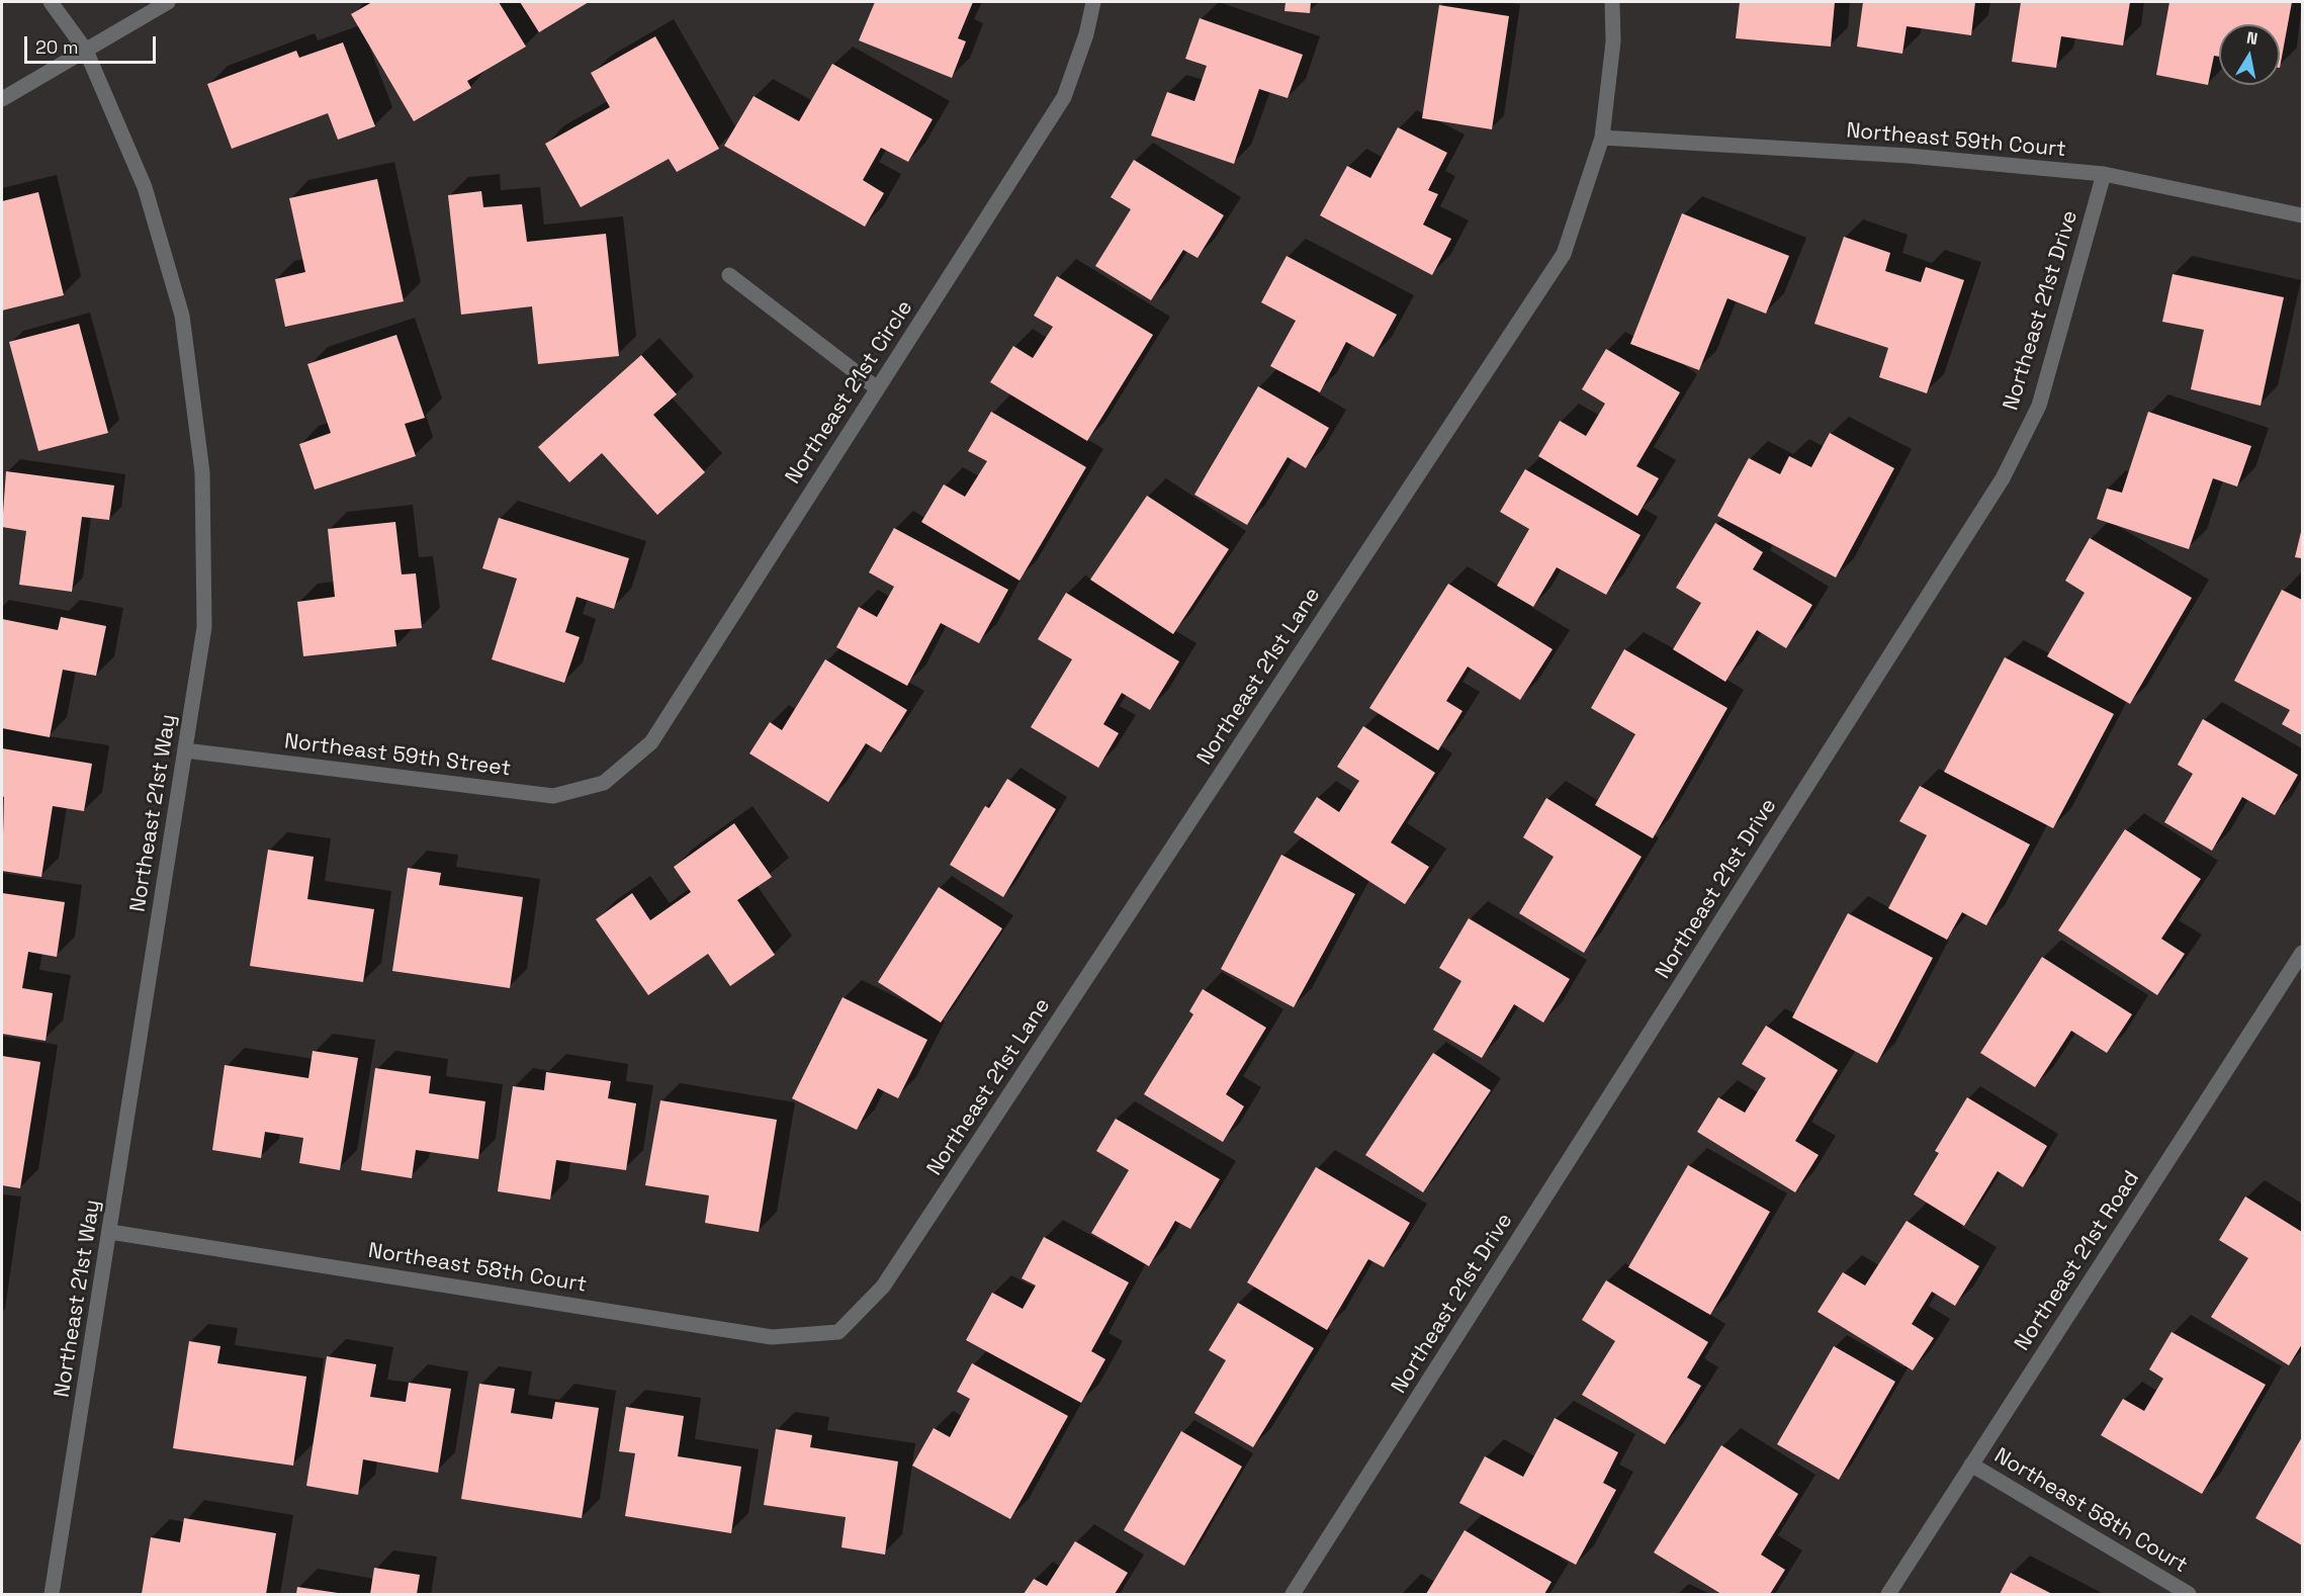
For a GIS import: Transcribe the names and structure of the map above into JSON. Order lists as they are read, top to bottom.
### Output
{
  "streets": {
    "street": [
      "Northeast 59th Court",
      "Northeast 21st Drive",
      "Northeast 21st Circle",
      "Northeast 21st Lane",
      "Northeast 59th Street",
      "Northeast 21st Way",
      "Northeast 21st Road",
      "Northeast 58th Court"
    ]
  },
  "crossings": [
    ["Northeast 59th Court", "Northeast 21st Drive"],
    ["Northeast 59th Court", "Northeast 21st Lane"],
    ["Northeast 21st Circle", "Northeast 59th Street"],
    ["Northeast 21st Lane", "Northeast 58th Court"],
    ["Northeast 59th Street", "Northeast 21st Way"],
    ["Northeast 21st Way", "Northeast 58th Court"],
    ["Northeast 21st Road", "Northeast 58th Court"]
  ],
  "scale_bar": "20 m",
  "north": "top"
}
